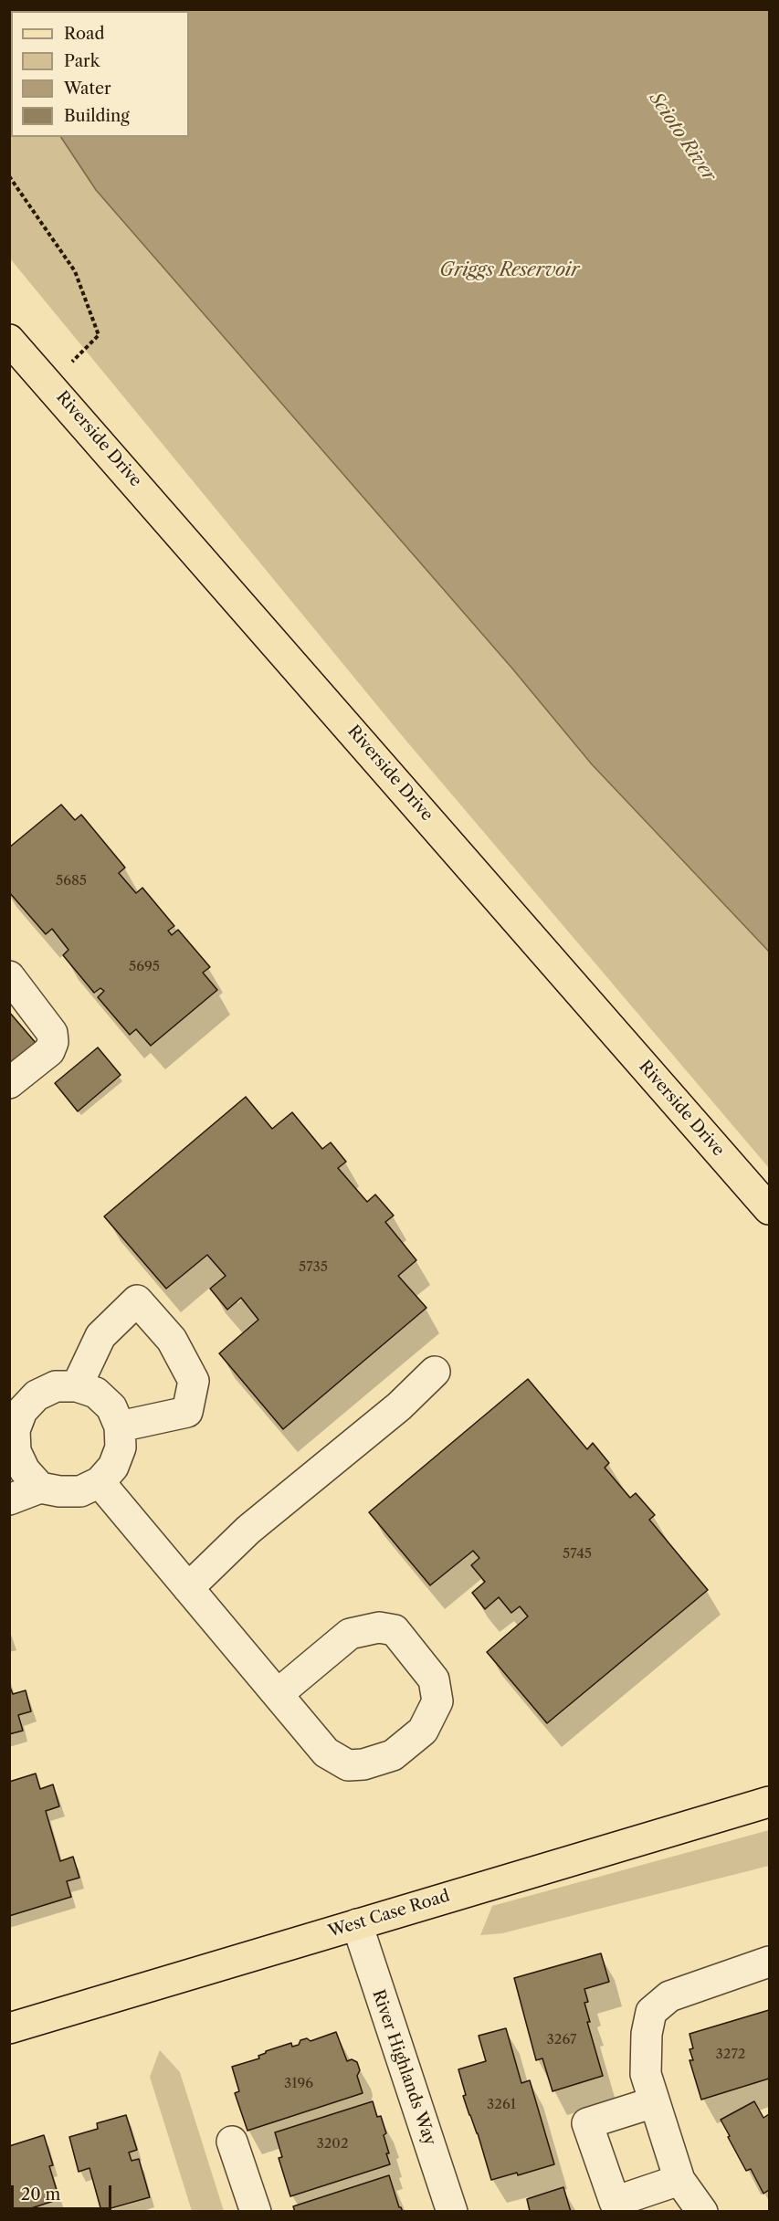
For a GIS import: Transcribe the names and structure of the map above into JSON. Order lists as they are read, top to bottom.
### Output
{
  "streets": {
    "main road": ["Riverside Drive", "West Case Road"],
    "street": ["River Highlands Way"]
  },
  "crossings": [
    ["West Case Road", "River Highlands Way"]
  ],
  "water": ["Scioto River", "Griggs Reservoir"],
  "house_numbers": [
    "5685",
    "5695",
    "5735",
    "5745",
    "3267",
    "3272",
    "3196",
    "3261",
    "3202"
  ],
  "legend": [
    "Road",
    "Park",
    "Water",
    "Building"
  ],
  "scale_bar": "20 m"
}
